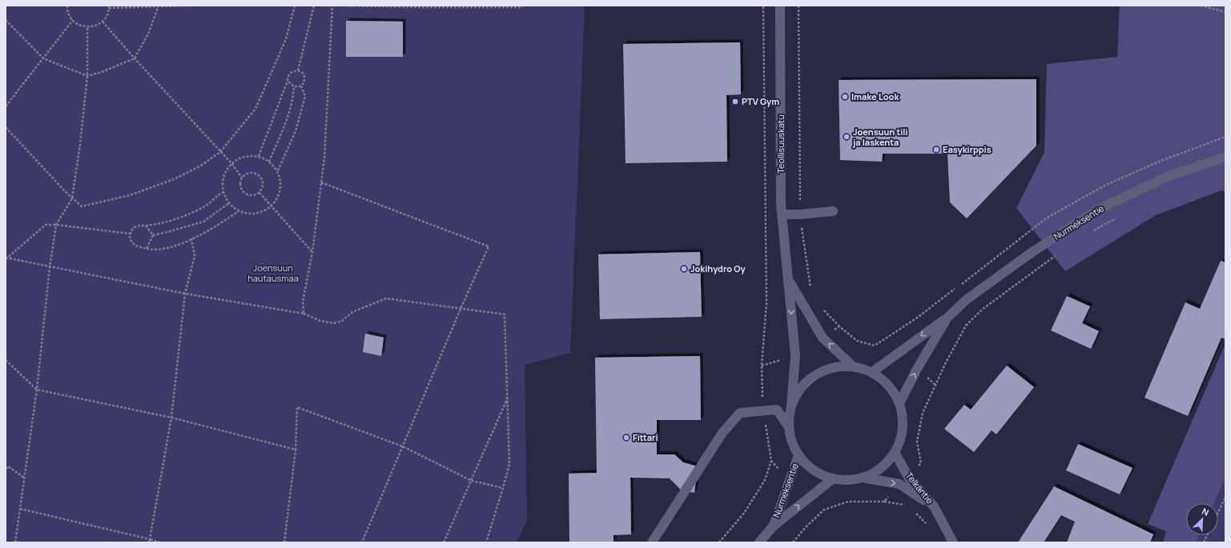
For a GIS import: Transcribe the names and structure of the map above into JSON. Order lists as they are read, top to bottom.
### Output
{
  "streets": {
    "street": ["Teollisuuskatu", "Nurmeksentie", "Telkäntie"]
  },
  "crossings": [
    ["Teollisuuskatu", "Nurmeksentie"],
    ["Teollisuuskatu", "Telkäntie"],
    ["Nurmeksentie", "Telkäntie"]
  ],
  "parks": ["Joensuun hautausmaa"],
  "places": [
    "Imake Look",
    "PTV Gym",
    "Joensuun tili ja laskenta",
    "Easykirppis",
    "Jokihydro Oy",
    "Fittari"
  ],
  "north": "top right"
}
